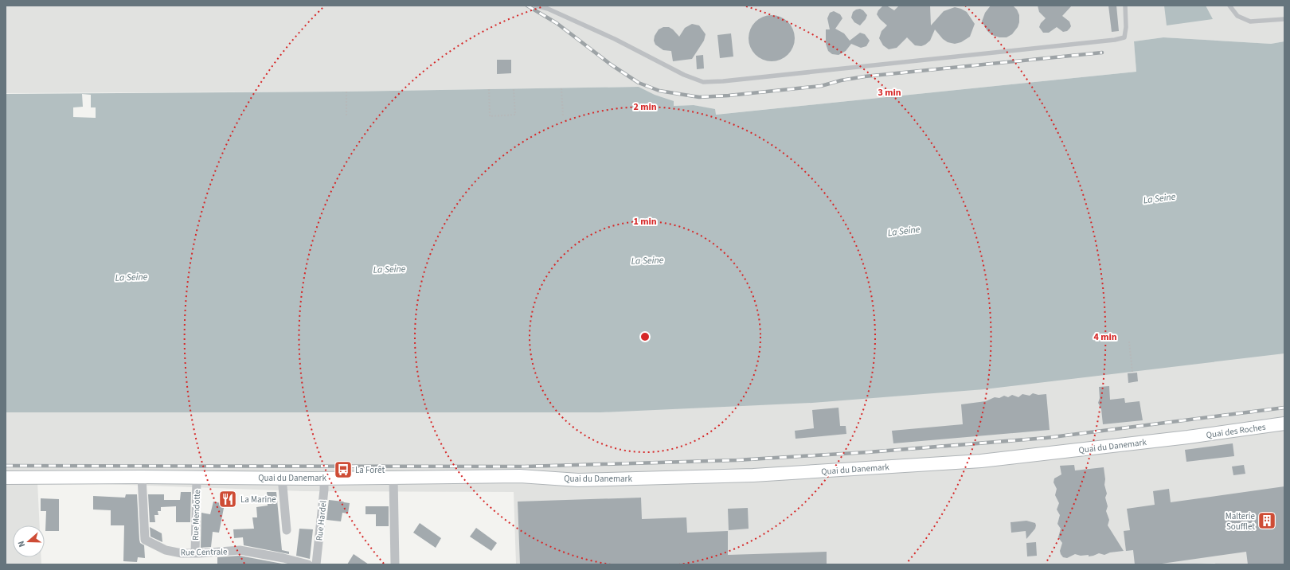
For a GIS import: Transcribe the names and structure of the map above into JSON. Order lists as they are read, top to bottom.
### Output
{
  "streets": {
    "main road": ["Quai des Roches", "Quai du Danemark"],
    "street": ["Rue Mendotte", "Rue Hardel", "Rue Centrale"]
  },
  "crossings": [
    ["Quai des Roches", "Quai du Danemark"],
    ["Quai du Danemark", "Rue Mendotte"],
    ["Quai du Danemark", "Rue Hardel"],
    ["Quai du Danemark", "Rue Centrale"],
    ["Rue Mendotte", "Rue Centrale"]
  ],
  "water": ["La Seine"],
  "places": {
    "bus stop": ["La Forêt"],
    "restaurant": ["La Marine"],
    "building": ["Malterie Soufflet"]
  },
  "north": "left",
  "rings": [
    "3 min",
    "2 min",
    "1 min",
    "4 min"
  ]
}
